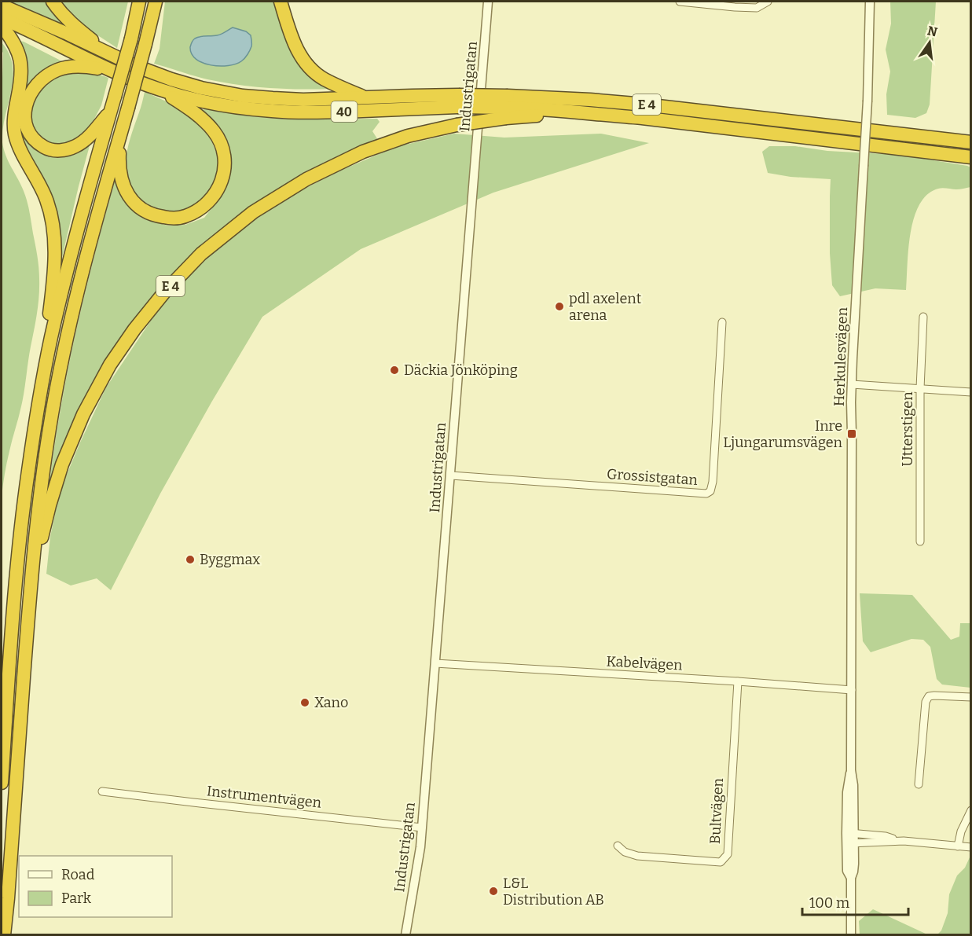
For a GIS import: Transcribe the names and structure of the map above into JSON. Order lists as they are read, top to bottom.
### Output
{
  "streets": {
    "highway": ["E 4", "40"],
    "street": [
      "Industrigatan",
      "Herkulesvägen",
      "Utterstigen",
      "Grossistgatan",
      "Kabelvägen",
      "Instrumentvägen",
      "Bultvägen"
    ]
  },
  "crossings": [
    ["Industrigatan", "Grossistgatan"],
    ["Industrigatan", "Kabelvägen"],
    ["Industrigatan", "Instrumentvägen"],
    ["E 4", "40"],
    ["Herkulesvägen", "Kabelvägen"],
    ["Kabelvägen", "Bultvägen"]
  ],
  "places": {
    "other": [
      "pdl axelent arena",
      "Däckia Jönköping",
      "Byggmax",
      "Xano",
      "L&L Distribution AB"
    ],
    "transit": ["Inre Ljungarumsvägen"]
  },
  "legend": ["Road", "Park"],
  "scale_bar": "100 m",
  "north": "top"
}
